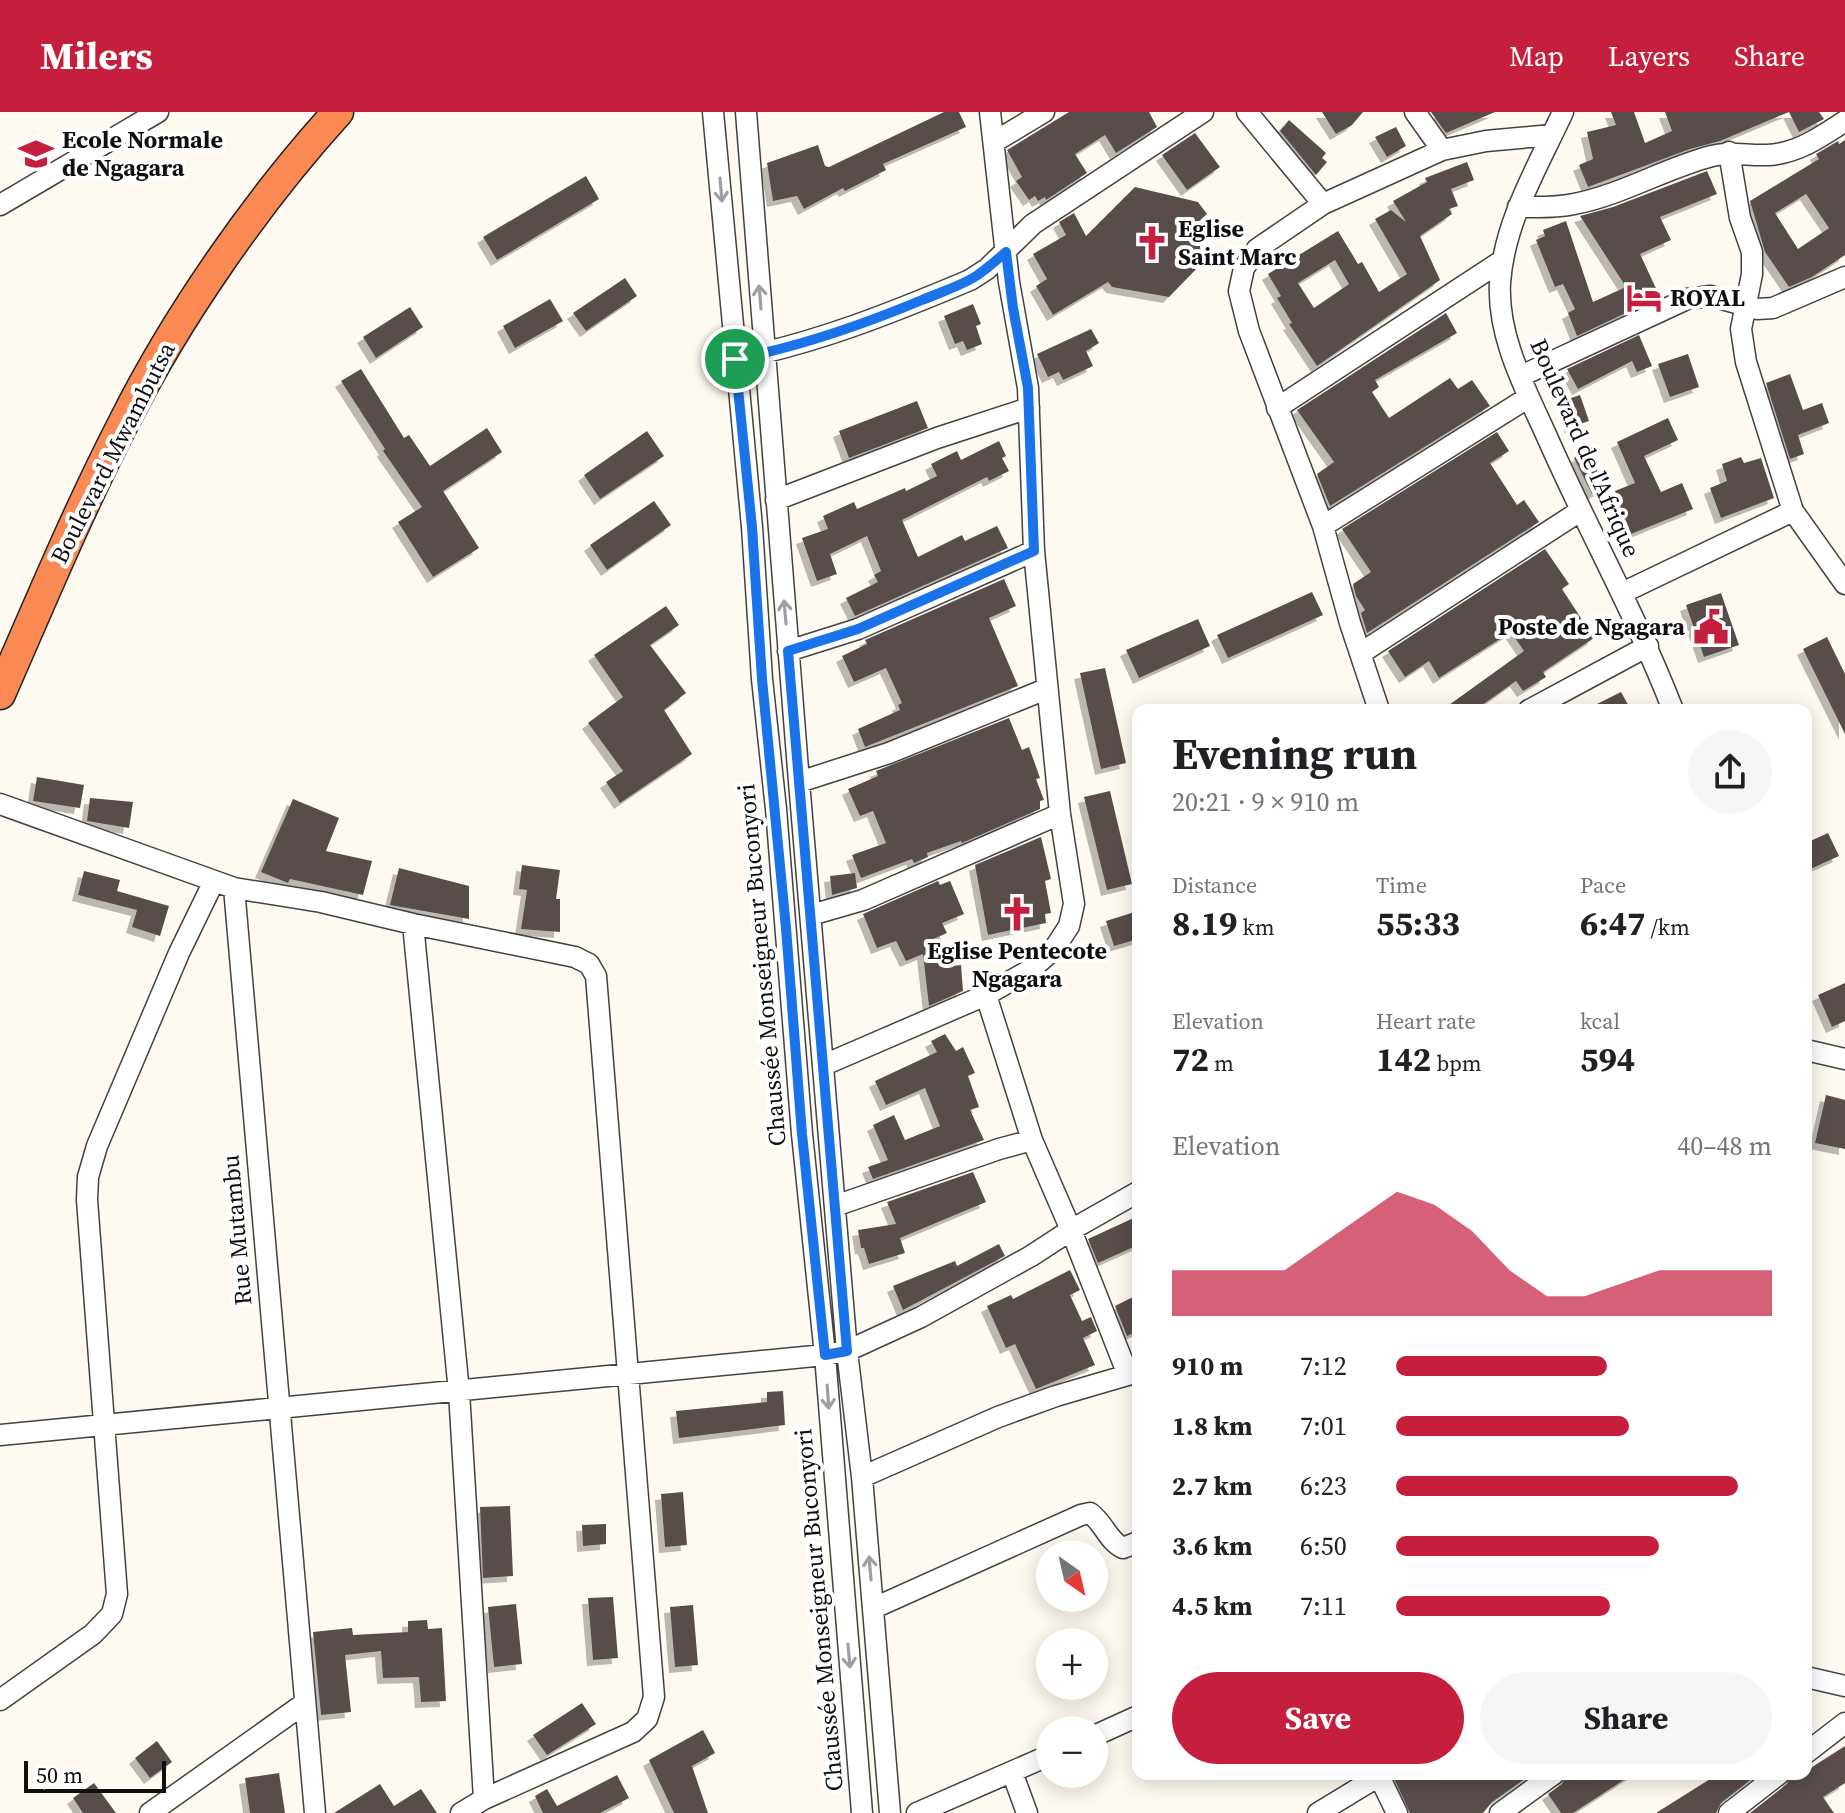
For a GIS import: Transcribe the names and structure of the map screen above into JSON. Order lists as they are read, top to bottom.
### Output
{
  "streets": {
    "highway": ["Boulevard Mwambutsa"],
    "street": ["Boulevard de l'Afrique", "Chaussée Monseigneur Buconyori", "Rue Mutambu"]
  },
  "places": {
    "school or university": ["Ecole Normale de Ngagara"],
    "church": ["Eglise Saint Marc", "Eglise Pentecote Ngagara"],
    "hotel": ["ROYAL"],
    "public building": ["Poste de Ngagara"]
  },
  "scale_bar": "50 m",
  "north": "bottom right",
  "page": {
    "header": "Milers",
    "nav": ["Map", "Layers", "Share"],
    "heading": ["Evening run", "20:21 · 9 × 910 m"],
    "stats": [
      ["Distance", "8.19 km"],
      ["Time", "55:33"],
      ["Pace", "6:47 /km"],
      ["Elevation", "72 m"],
      ["Heart rate", "142 bpm"],
      ["kcal", "594"]
    ],
    "chart": ["Elevation", "40–48 m"],
    "list": [
      {
        "name": "910 m",
        "note": "7:12"
      },
      {
        "name": "1.8 km",
        "note": "7:01"
      },
      {
        "name": "2.7 km",
        "note": "6:23"
      },
      {
        "name": "3.6 km",
        "note": "6:50"
      },
      {
        "name": "4.5 km",
        "note": "7:11"
      }
    ],
    "map_buttons": ["+", "−"],
    "buttons": ["Save", "Share"],
    "scale": "50 m"
  }
}
